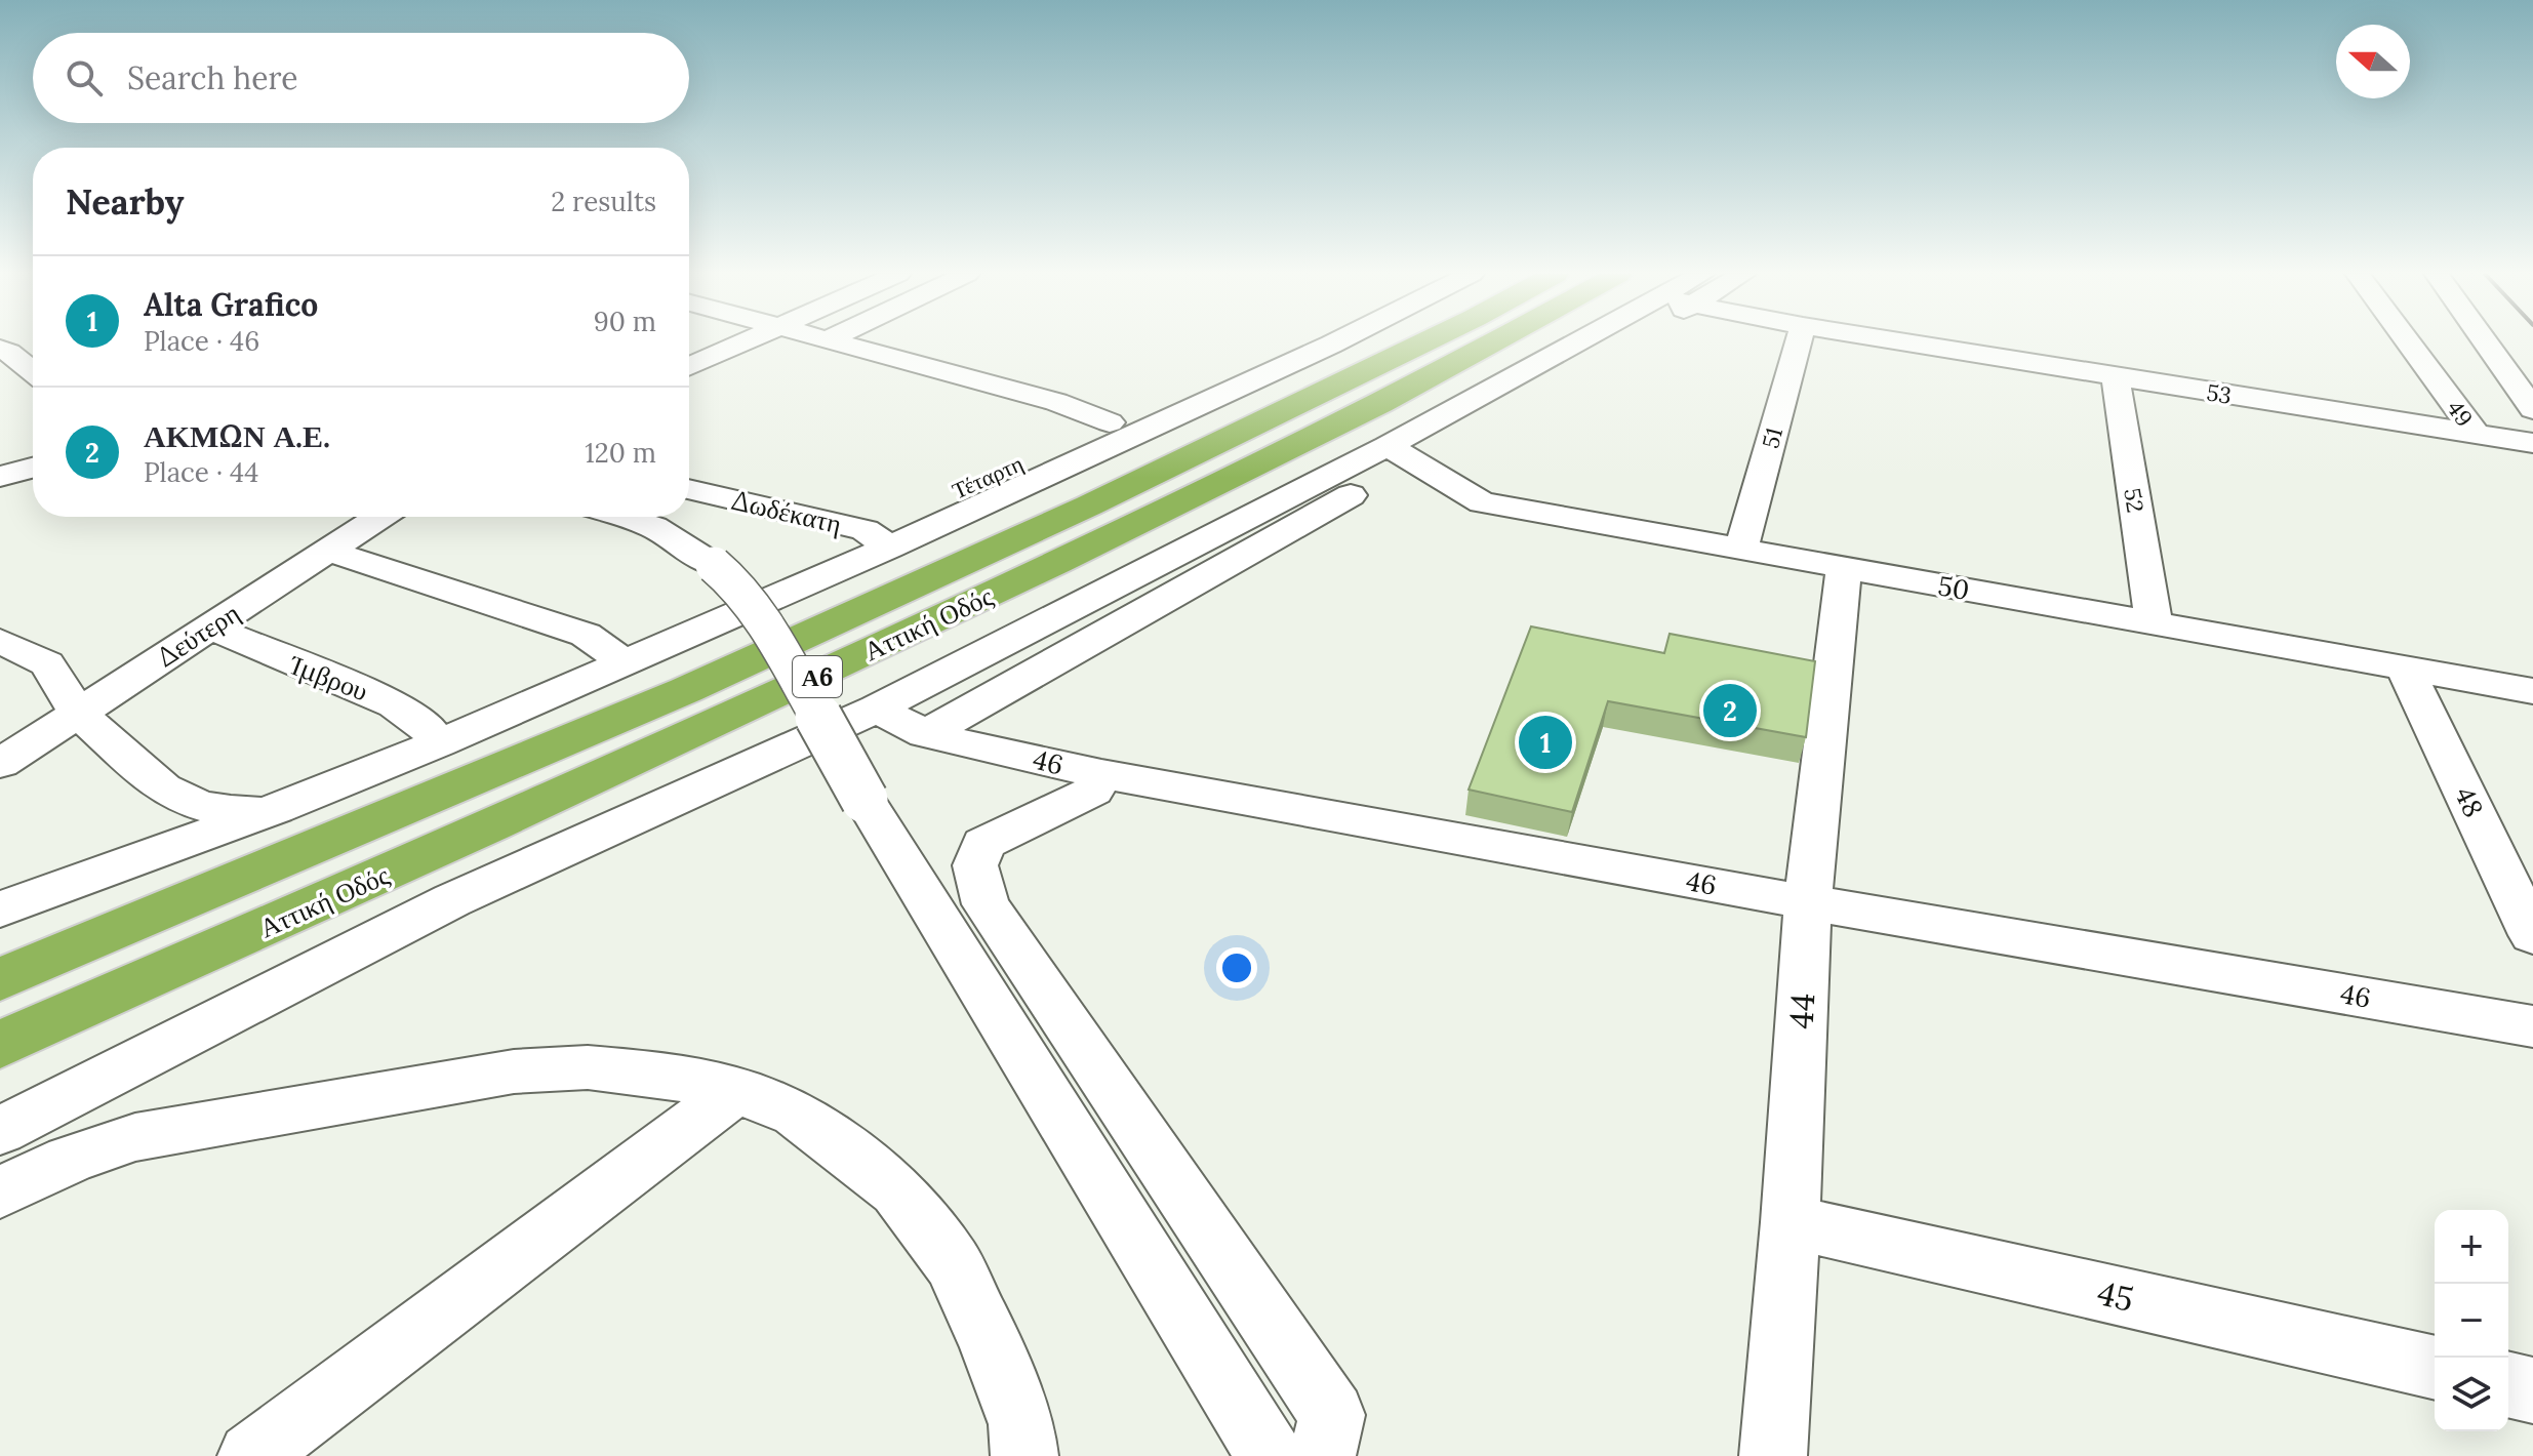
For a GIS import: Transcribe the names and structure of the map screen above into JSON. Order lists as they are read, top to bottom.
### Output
{
  "streets": {
    "highway": ["Αττική Οδός", "Α6"],
    "street": [
      "53",
      "49",
      "51",
      "Τέταρτη",
      "52",
      "Δωδέκατη",
      "50",
      "Δεύτερη",
      "Ίμβρου",
      "46",
      "48",
      "44",
      "45"
    ]
  },
  "crossings": [
    ["53", "49"],
    ["53", "52"],
    ["51", "50"],
    ["Τέταρτη", "Δωδέκατη"],
    ["52", "50"],
    ["50", "48"],
    ["50", "44"],
    ["Δεύτερη", "Ίμβρου"],
    ["46", "44"],
    ["44", "45"]
  ],
  "north": "left",
  "page": {
    "search": "Search here",
    "heading": ["Nearby", "2 results"],
    "list": [
      {
        "mark": "1",
        "name": "Alta Grafico",
        "note": "Place · 46",
        "value": "90 m"
      },
      {
        "mark": "2",
        "name": "ΑΚΜΩΝ Α.Ε.",
        "note": "Place · 44",
        "value": "120 m"
      }
    ],
    "pins": ["2", "1"],
    "map_buttons": ["+", "−"]
  }
}
